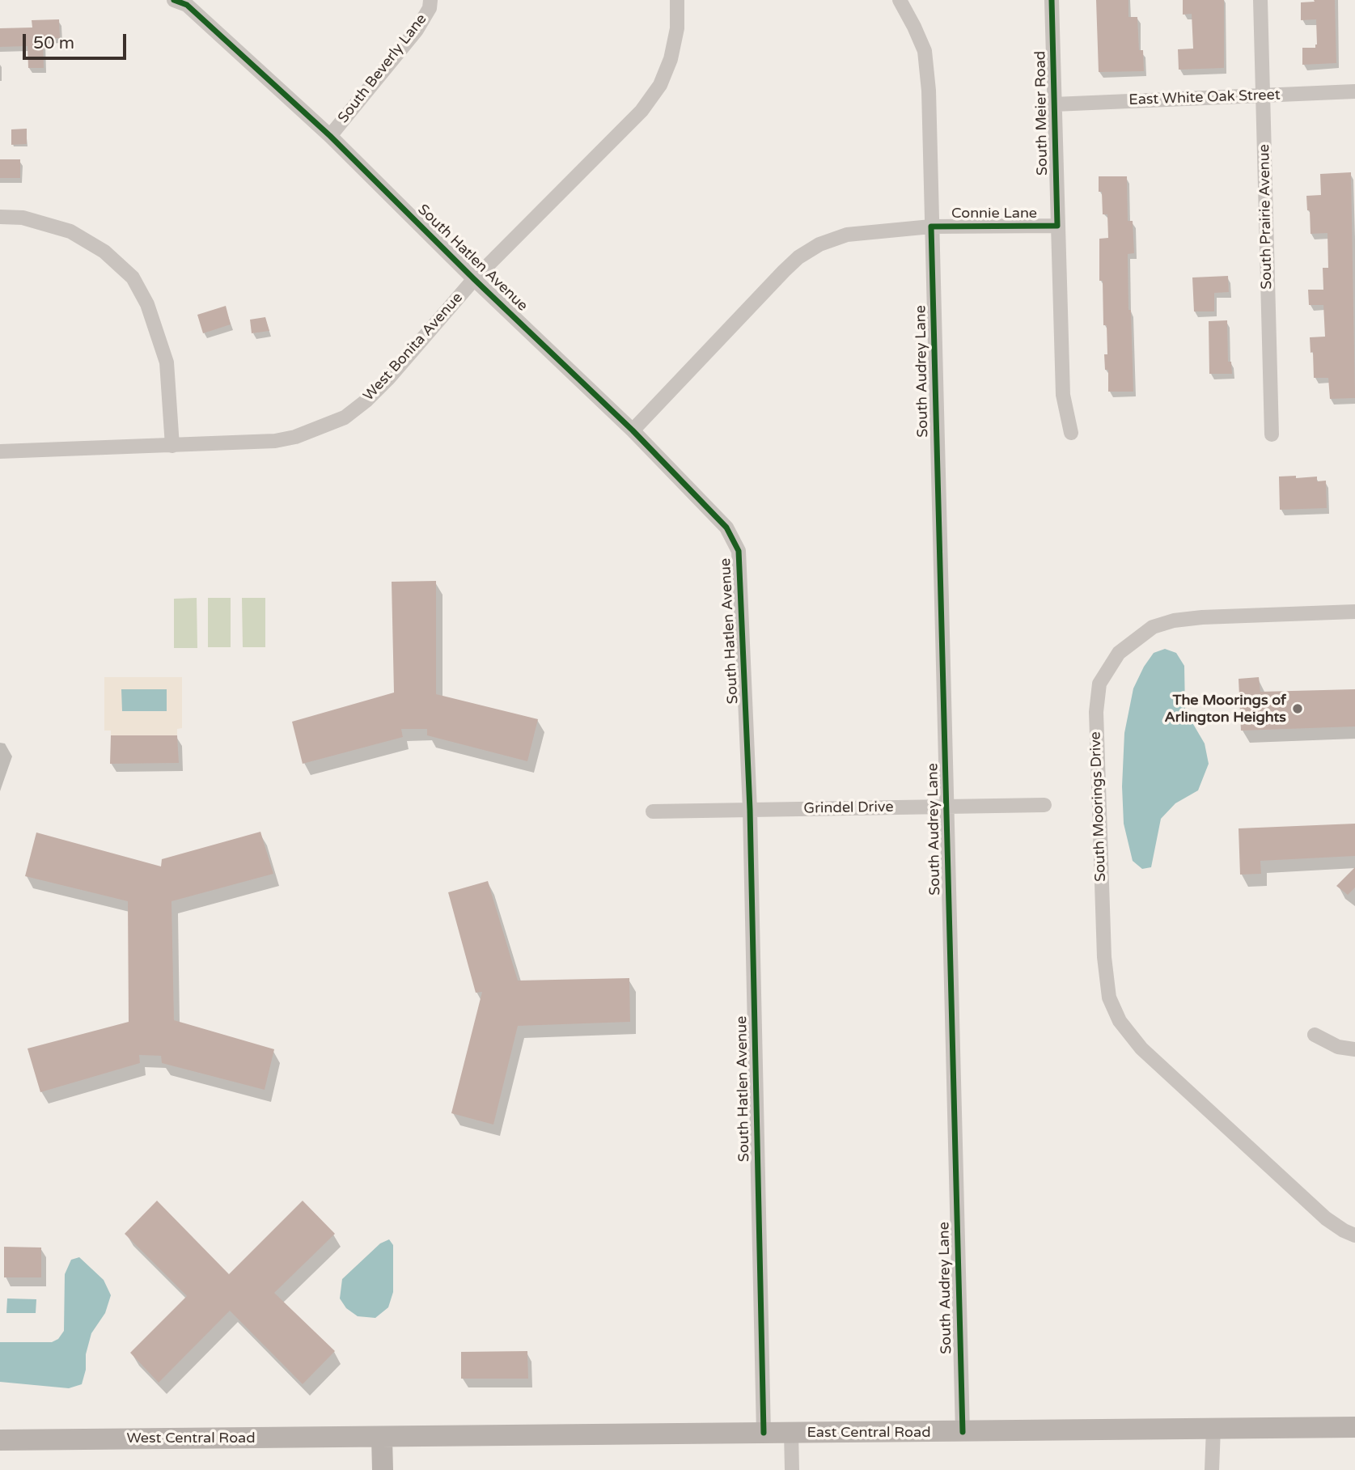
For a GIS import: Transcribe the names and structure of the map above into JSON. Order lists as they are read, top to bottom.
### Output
{
  "streets": {
    "main road": ["East Central Road", "West Central Road"],
    "street": [
      "South Beverly Lane",
      "East White Oak Street",
      "South Meier Road",
      "Connie Lane",
      "South Prairie Avenue",
      "South Hatlen Avenue",
      "West Bonita Avenue",
      "South Audrey Lane",
      "South Moorings Drive",
      "Grindel Drive"
    ]
  },
  "crossings": [
    ["South Beverly Lane", "South Hatlen Avenue"],
    ["East White Oak Street", "South Meier Road"],
    ["East White Oak Street", "South Prairie Avenue"],
    ["South Meier Road", "Connie Lane"],
    ["Connie Lane", "South Hatlen Avenue"],
    ["Connie Lane", "South Audrey Lane"],
    ["South Hatlen Avenue", "West Bonita Avenue"],
    ["South Hatlen Avenue", "Grindel Drive"],
    ["South Hatlen Avenue", "East Central Road"],
    ["South Audrey Lane", "Grindel Drive"],
    ["South Audrey Lane", "East Central Road"],
    ["East Central Road", "West Central Road"]
  ],
  "places": ["The Moorings of Arlington Heights"],
  "scale_bar": "50 m"
}
